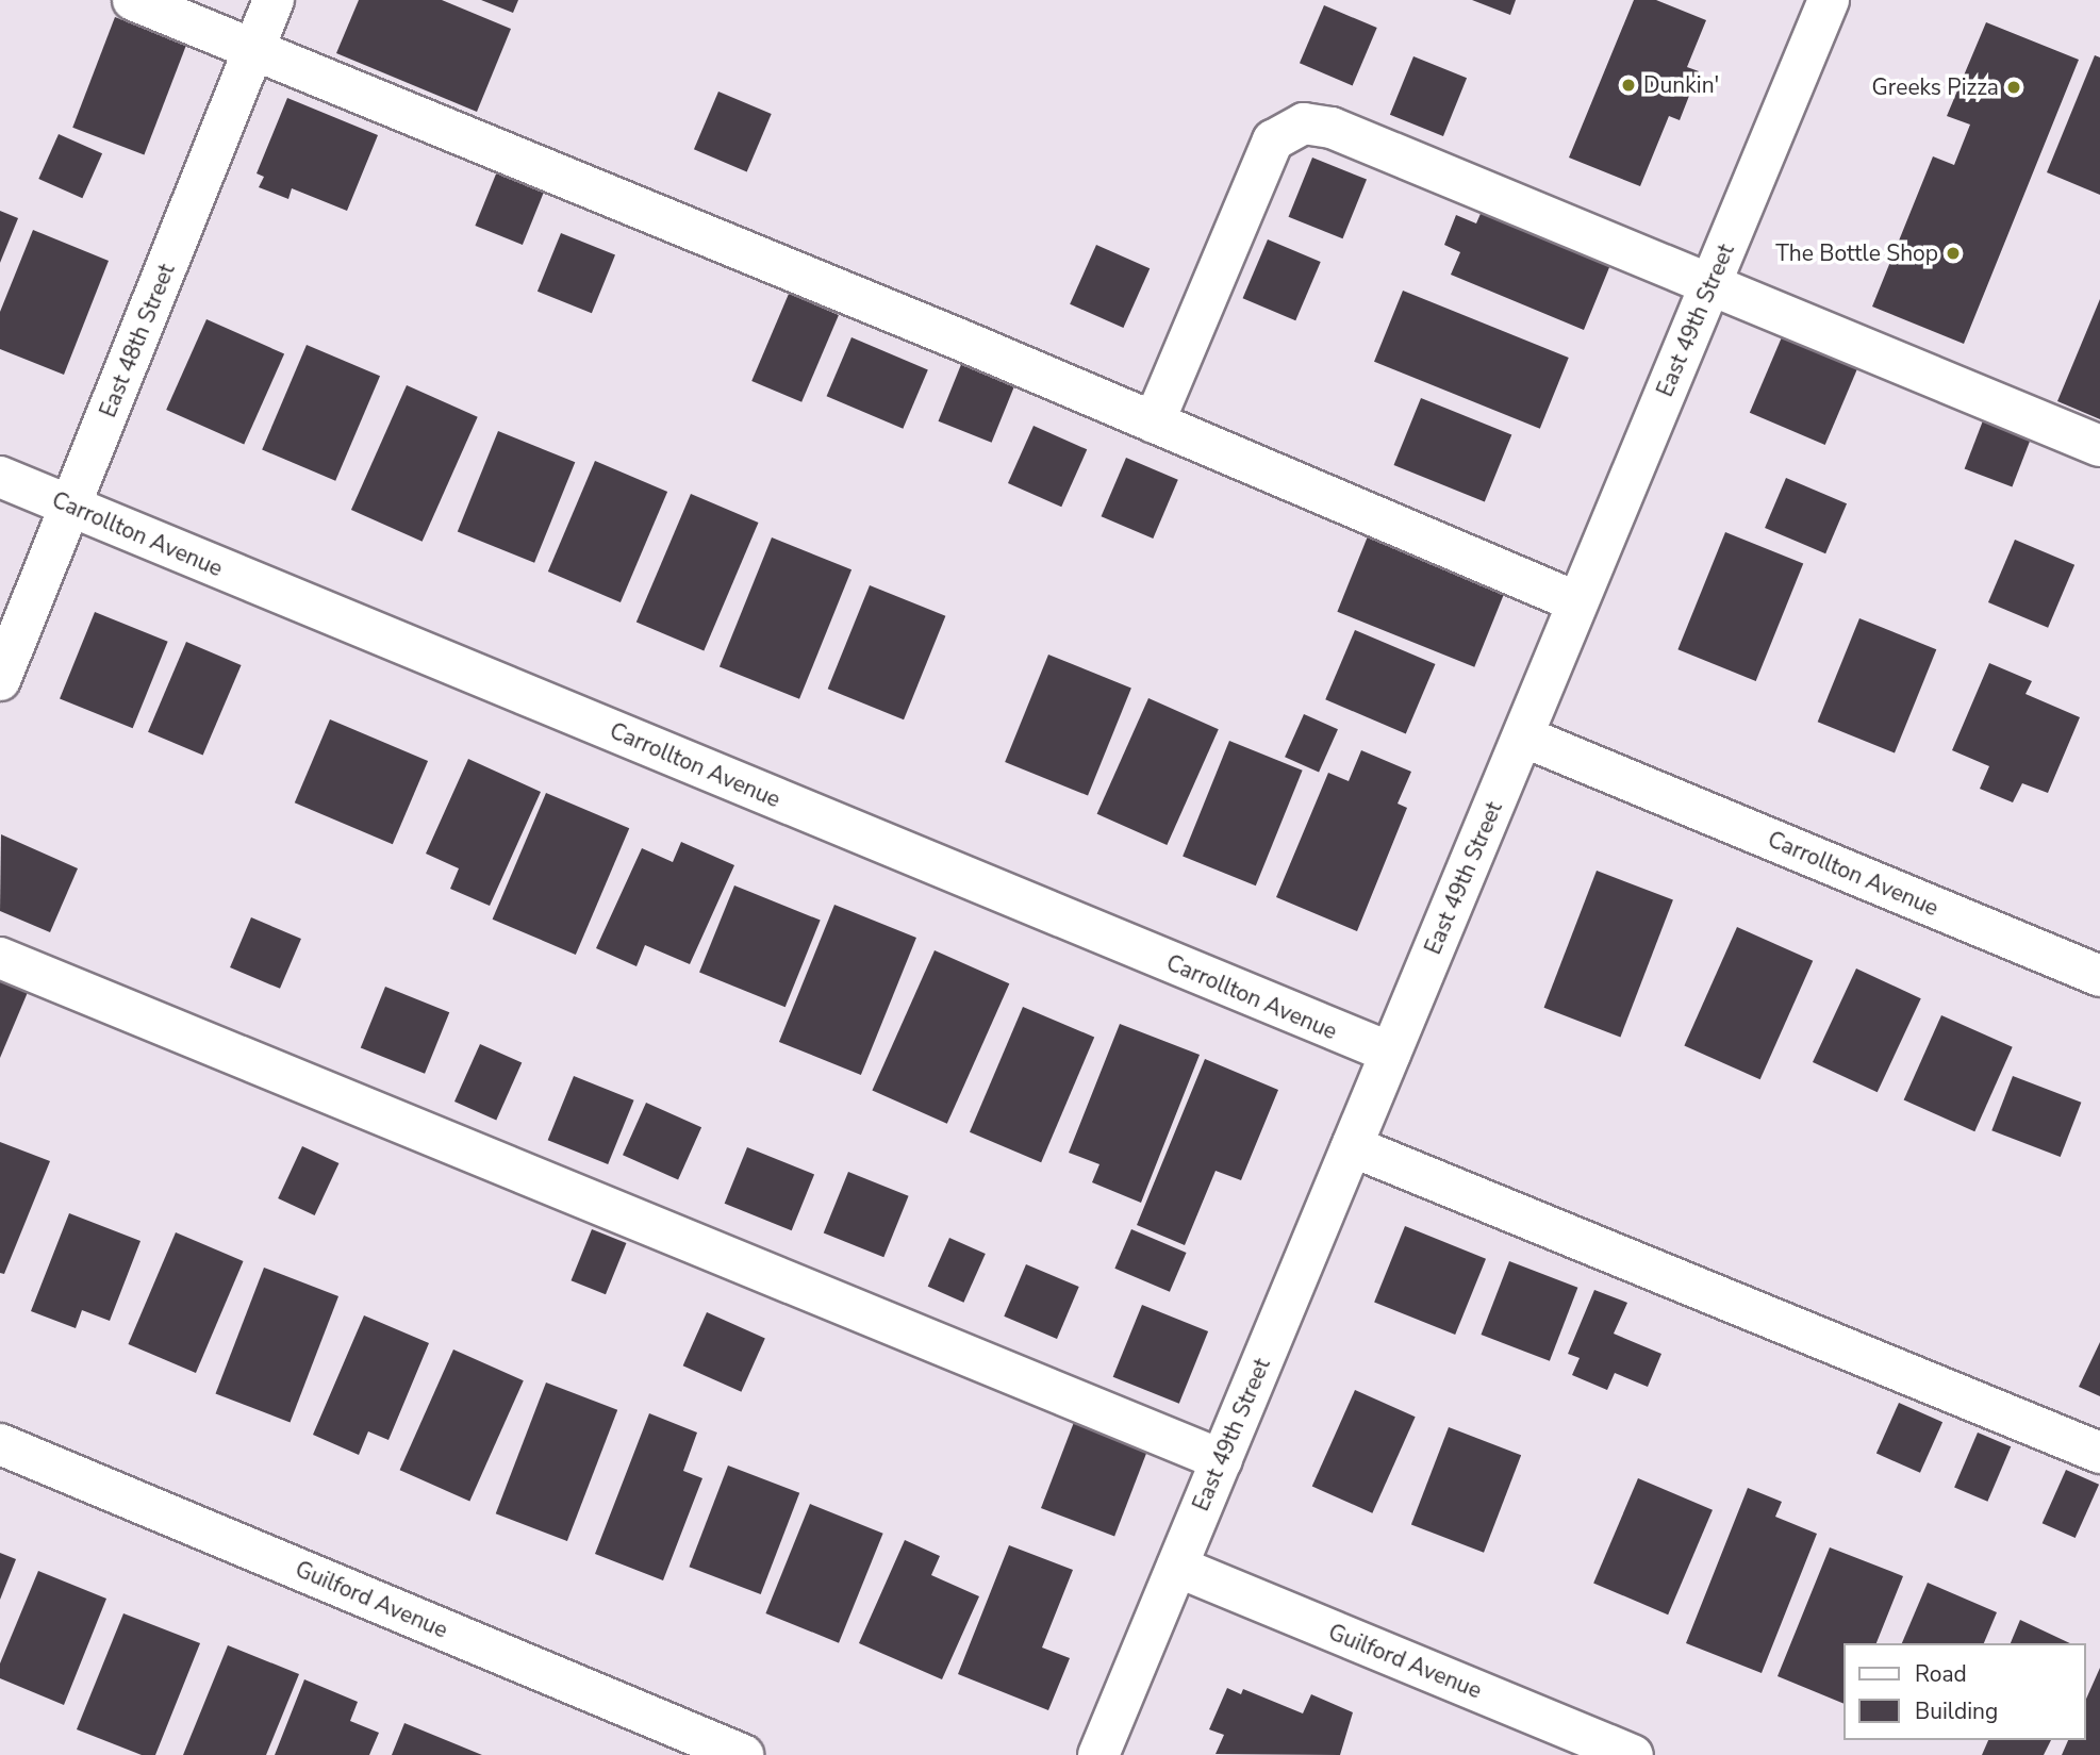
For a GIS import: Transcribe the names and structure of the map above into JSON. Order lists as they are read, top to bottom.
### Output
{
  "streets": {
    "street": [
      "East 49th Street",
      "East 48th Street",
      "Carrollton Avenue",
      "Guilford Avenue"
    ]
  },
  "crossings": [
    ["East 49th Street", "Carrollton Avenue"],
    ["East 49th Street", "Guilford Avenue"],
    ["East 48th Street", "Carrollton Avenue"]
  ],
  "places": ["Dunkin'", "Greeks Pizza", "The Bottle Shop"],
  "legend": ["Road", "Building"]
}
